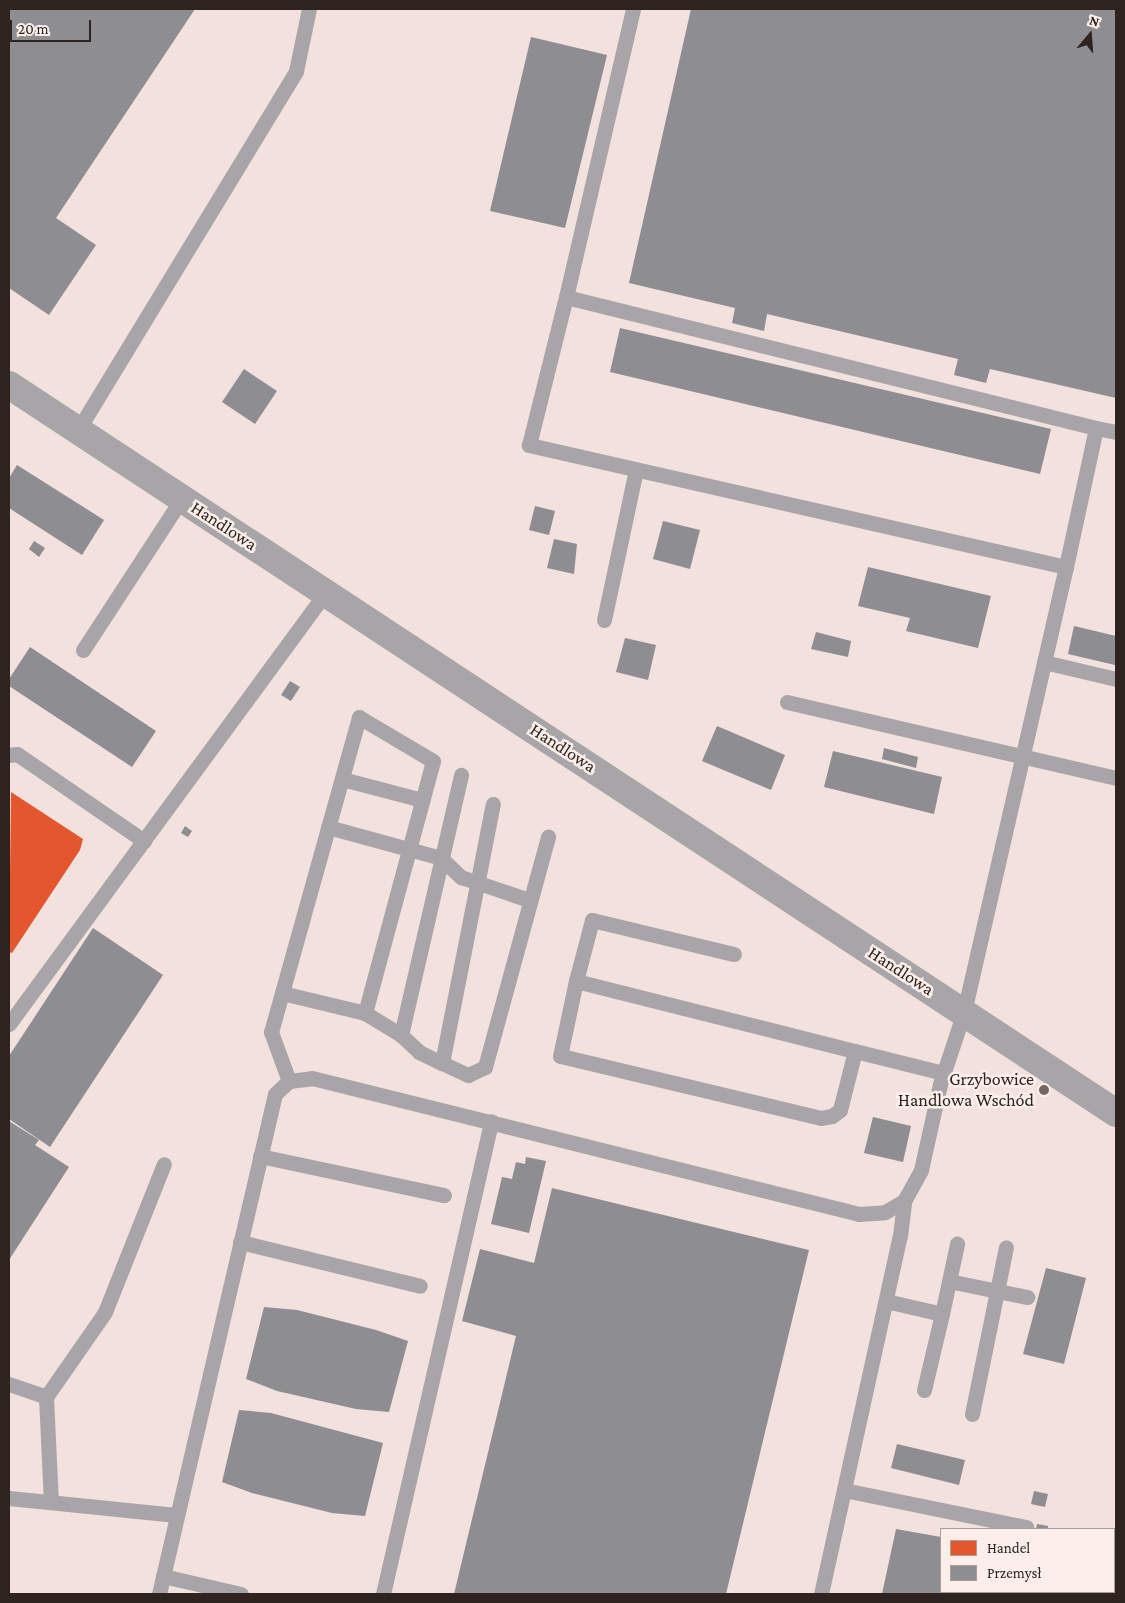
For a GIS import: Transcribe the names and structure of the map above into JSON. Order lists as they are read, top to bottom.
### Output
{
  "streets": {
    "street": ["Handlowa"]
  },
  "places": ["Grzybowice Handlowa Wschód"],
  "legend": ["Handel", "Przemysł"],
  "scale_bar": "20 m",
  "north": "top"
}
